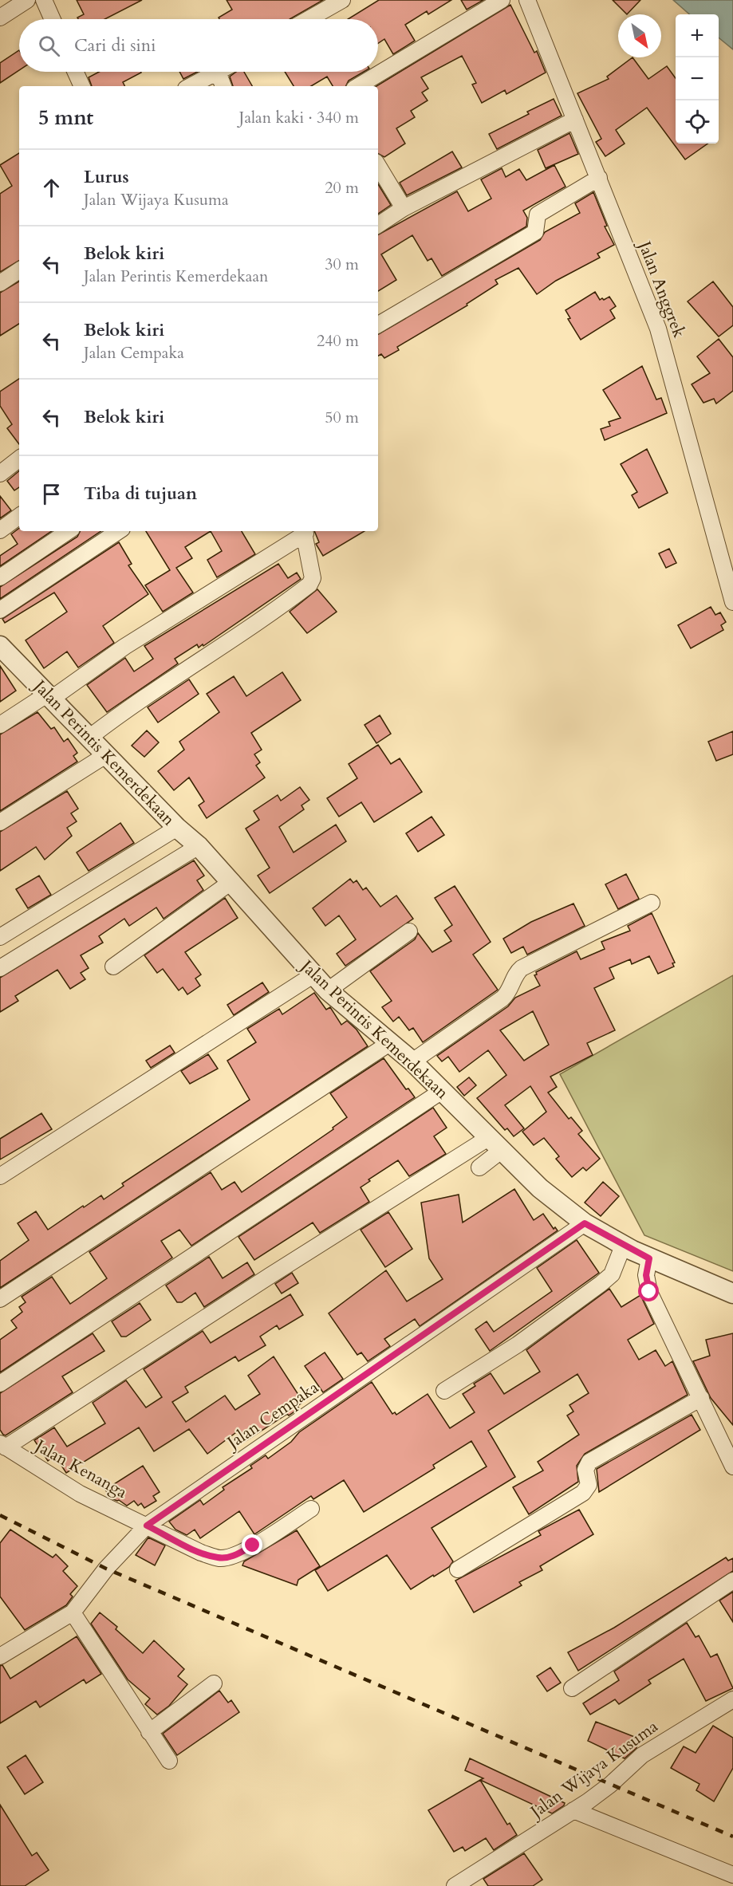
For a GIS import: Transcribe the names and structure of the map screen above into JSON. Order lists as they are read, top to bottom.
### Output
{
  "streets": {
    "street": [
      "Jalan Anggrek",
      "Jalan Perintis Kemerdekaan",
      "Jalan Cempaka",
      "Jalan Kenanga",
      "Jalan Wijaya Kusuma"
    ]
  },
  "crossings": [
    ["Jalan Perintis Kemerdekaan", "Jalan Cempaka"],
    ["Jalan Cempaka", "Jalan Kenanga"]
  ],
  "north": "bottom right",
  "page": {
    "map_buttons": ["+", "−"],
    "search": "Cari di sini",
    "heading": ["5 mnt", "Jalan kaki · 340 m"],
    "list": [
      ["Lurus", "Jalan Wijaya Kusuma", "20 m"],
      ["Belok kiri", "Jalan Perintis Kemerdekaan", "30 m"],
      ["Belok kiri", "Jalan Cempaka", "240 m"],
      ["Belok kiri", "50 m"],
      "Tiba di tujuan"
    ]
  }
}
